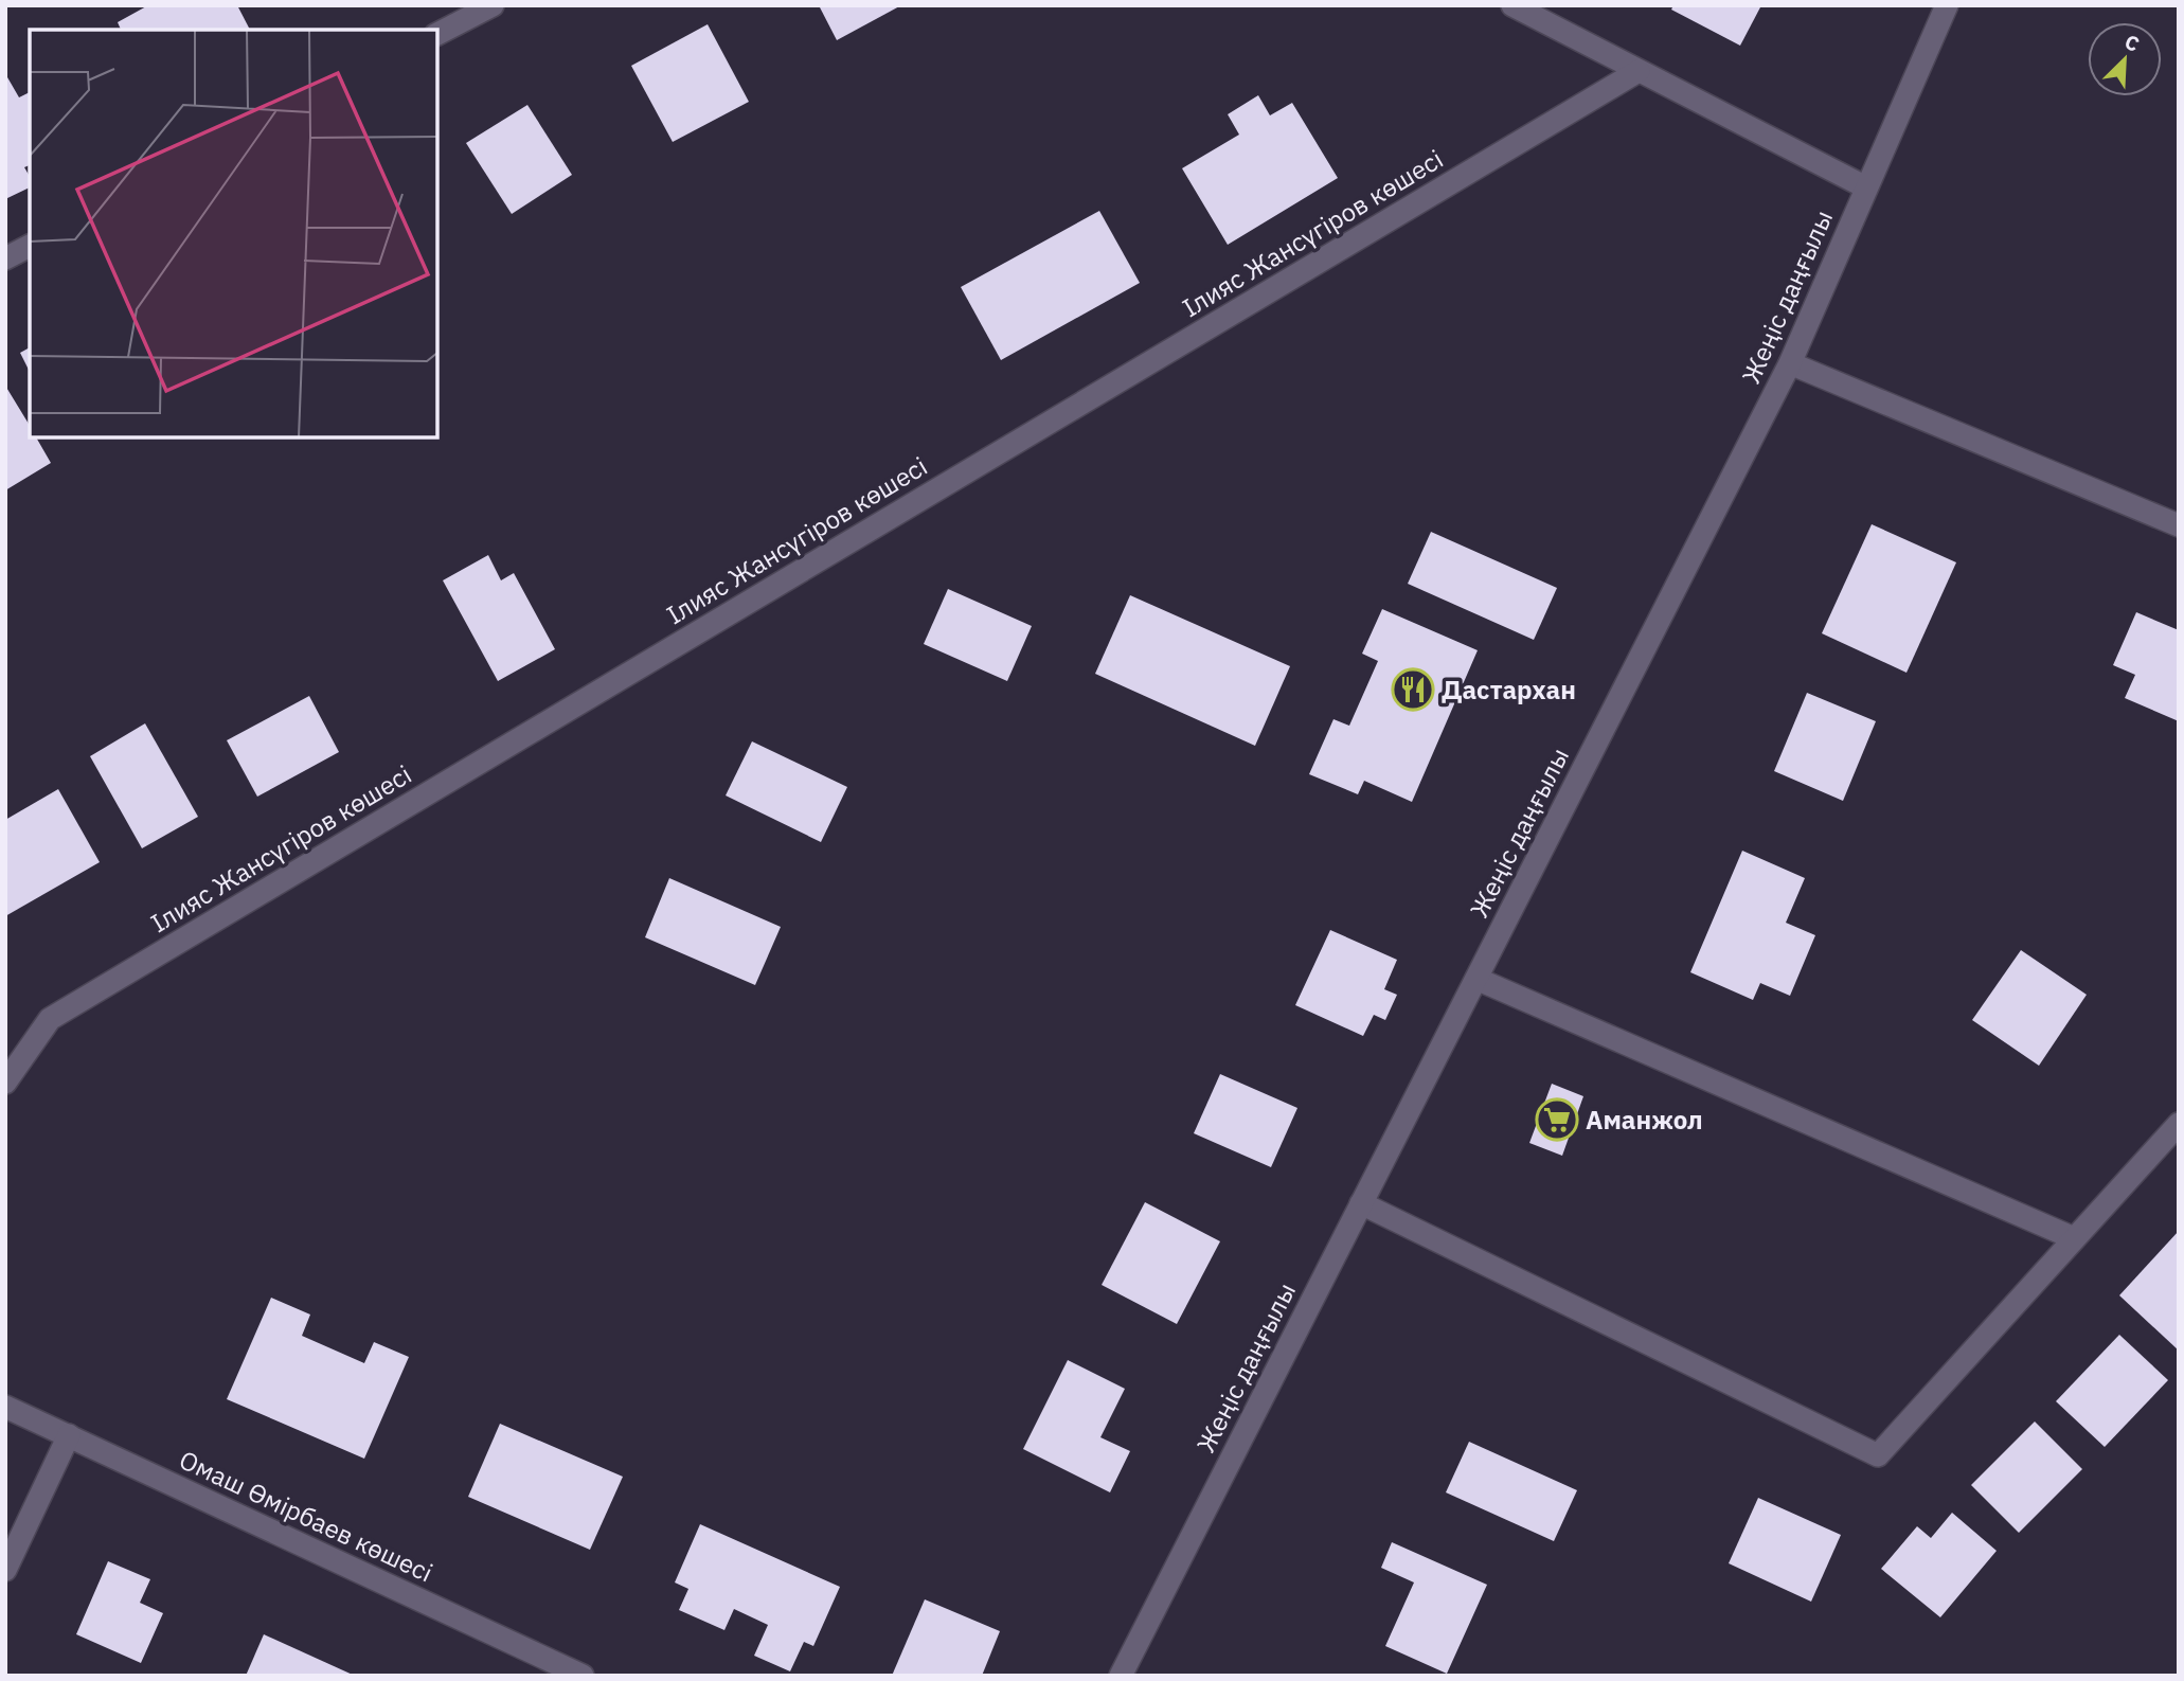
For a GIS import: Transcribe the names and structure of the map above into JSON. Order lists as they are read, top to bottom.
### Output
{
  "streets": {
    "street": ["Ілияс Жансүгіров көшесі", "Жеңіс даңғылы", "Омаш Өмірбаев көшесі"]
  },
  "places": {
    "restaurant": ["Дастархан"],
    "supermarket": ["Аманжол"]
  },
  "north": "top right"
}
